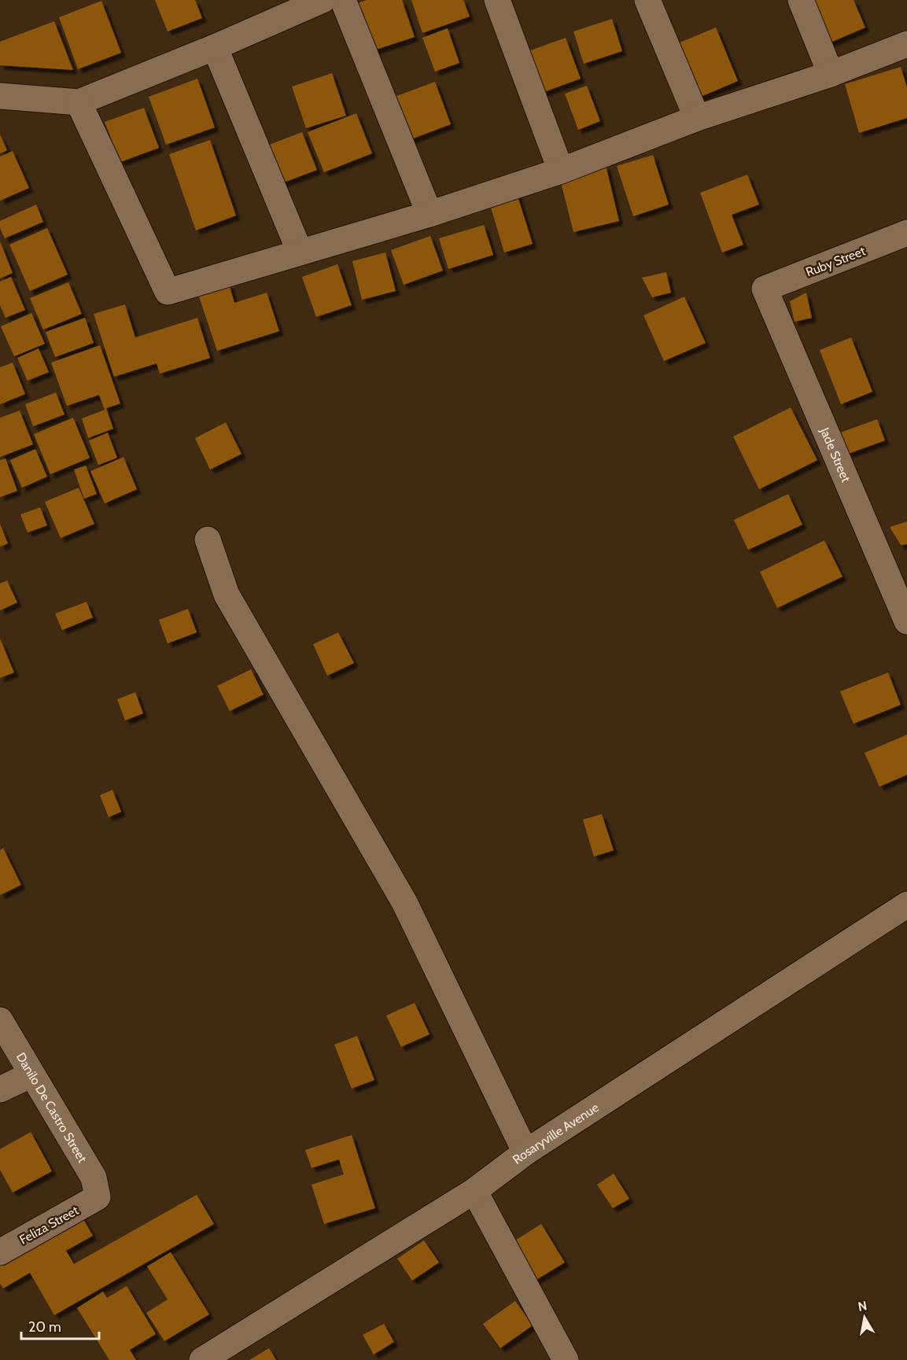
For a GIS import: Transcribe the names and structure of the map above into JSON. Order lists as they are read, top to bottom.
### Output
{
  "streets": {
    "street": [
      "Ruby Street",
      "Jade Street",
      "Danilo De Castro Street",
      "Rosaryville Avenue",
      "Feliza Street"
    ]
  },
  "crossings": [
    ["Ruby Street", "Jade Street"],
    ["Danilo De Castro Street", "Feliza Street"]
  ],
  "scale_bar": "20 m",
  "north": "top"
}
